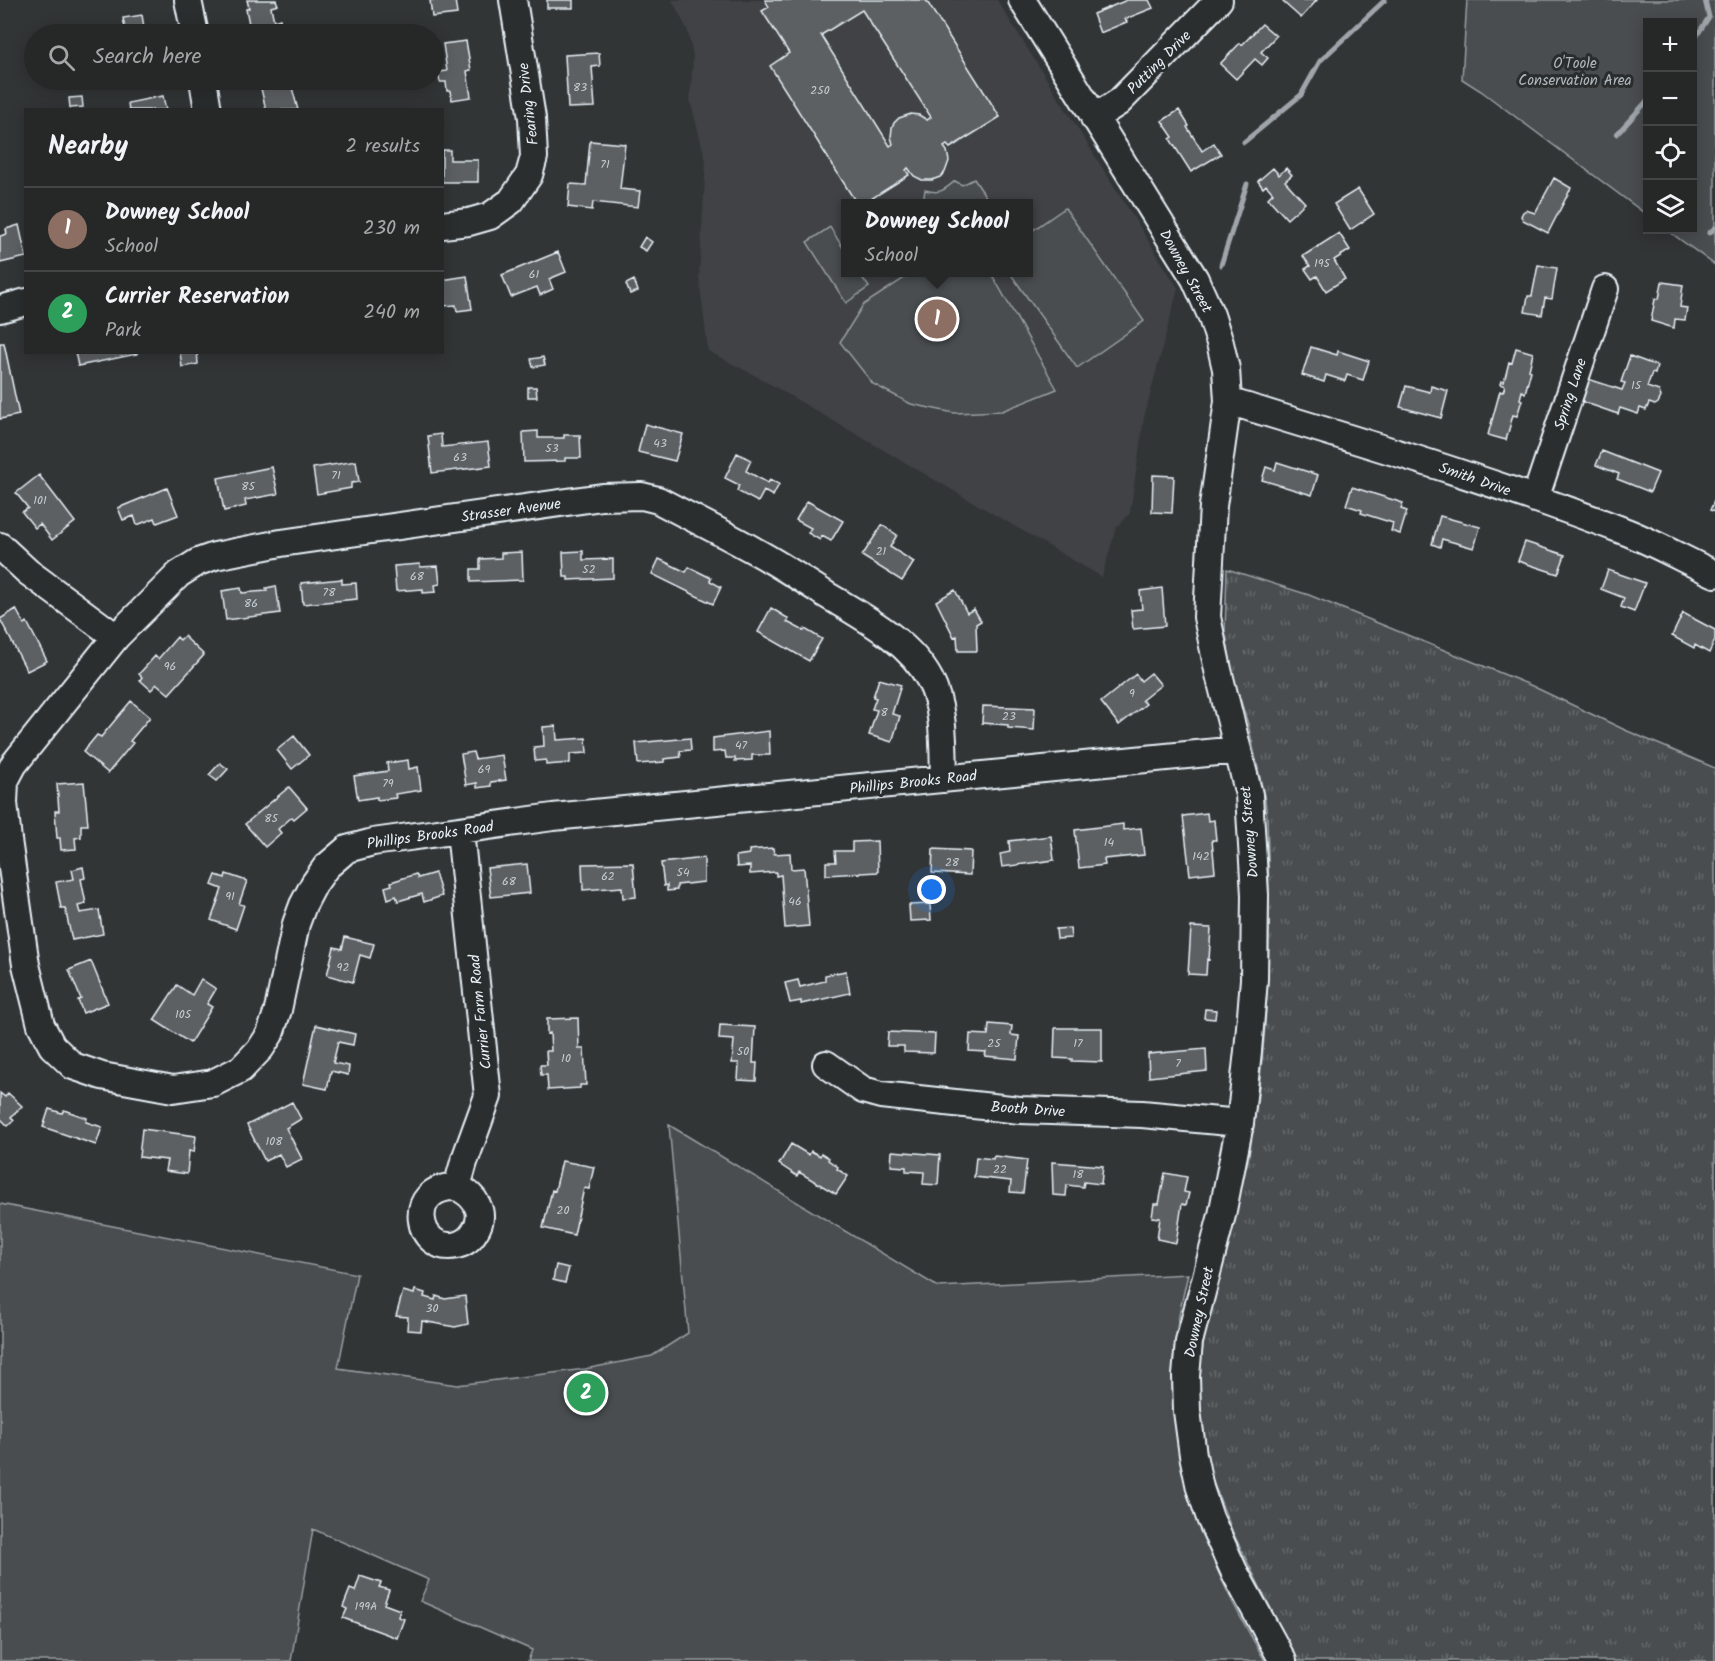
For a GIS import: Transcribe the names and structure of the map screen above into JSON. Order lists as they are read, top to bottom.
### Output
{
  "streets": {
    "street": [
      "Putting Drive",
      "Fearing Drive",
      "Downey Street",
      "Spring Lane",
      "Smith Drive",
      "Strasser Avenue",
      "Phillips Brooks Road",
      "Currier Farm Road",
      "Booth Drive"
    ]
  },
  "crossings": [
    ["Putting Drive", "Downey Street"],
    ["Downey Street", "Smith Drive"],
    ["Downey Street", "Phillips Brooks Road"],
    ["Downey Street", "Booth Drive"],
    ["Spring Lane", "Smith Drive"],
    ["Strasser Avenue", "Phillips Brooks Road"],
    ["Phillips Brooks Road", "Currier Farm Road"]
  ],
  "parks": ["O'Toole Conservation Area"],
  "house_numbers": [
    "83",
    "250",
    "71",
    "195",
    "61",
    "15",
    "43",
    "53",
    "63",
    "71",
    "85",
    "101",
    "21",
    "52",
    "68",
    "78",
    "86",
    "96",
    "9",
    "8",
    "23",
    "47",
    "69",
    "79",
    "85",
    "14",
    "142",
    "28",
    "54",
    "62",
    "68",
    "91",
    "46",
    "92",
    "105",
    "25",
    "17",
    "50",
    "10",
    "7",
    "108",
    "22",
    "18",
    "20",
    "30",
    "199A"
  ],
  "page": {
    "map_buttons": ["+", "−"],
    "search": "Search here",
    "heading": ["Nearby", "2 results"],
    "list": [
      {
        "mark": "1",
        "name": "Downey School",
        "note": "School",
        "value": "230 m"
      },
      {
        "mark": "2",
        "name": "Currier Reservation",
        "note": "Park",
        "value": "240 m"
      }
    ],
    "popup": ["Downey School", "School"],
    "pins": ["1", "2"]
  }
}
